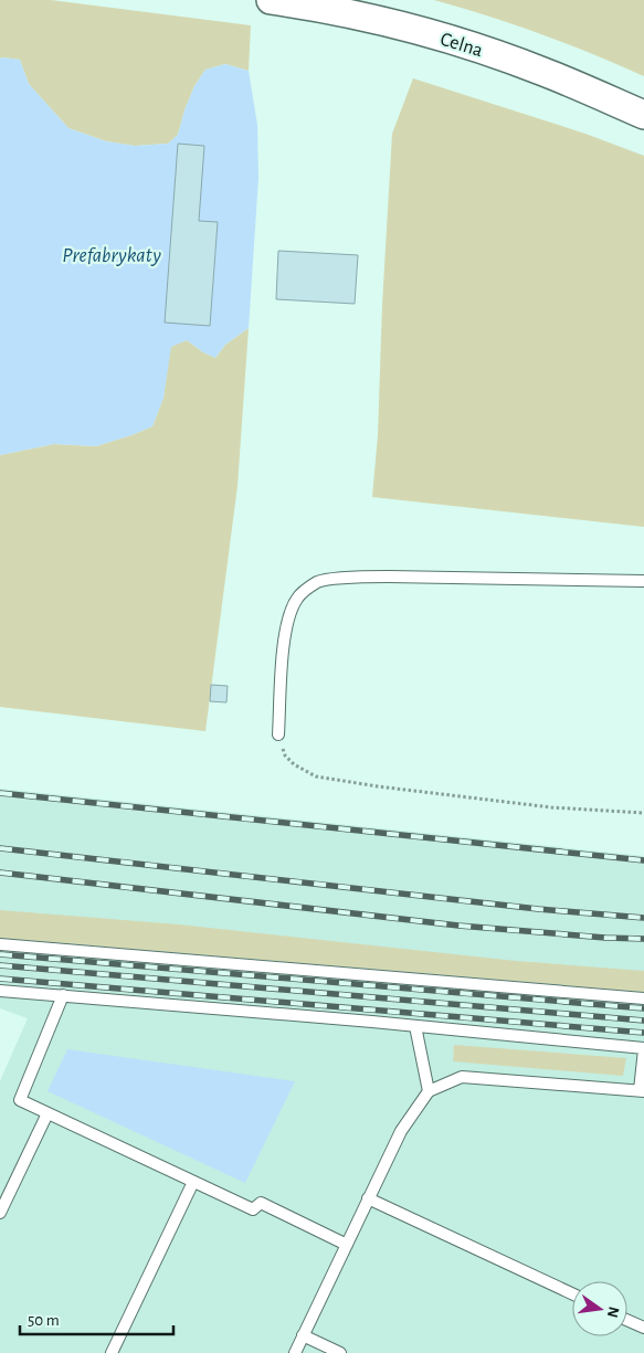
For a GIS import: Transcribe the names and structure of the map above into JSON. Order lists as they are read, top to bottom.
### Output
{
  "streets": {
    "street": ["Celna"]
  },
  "water": ["Prefabrykaty"],
  "scale_bar": "50 m",
  "north": "right"
}
